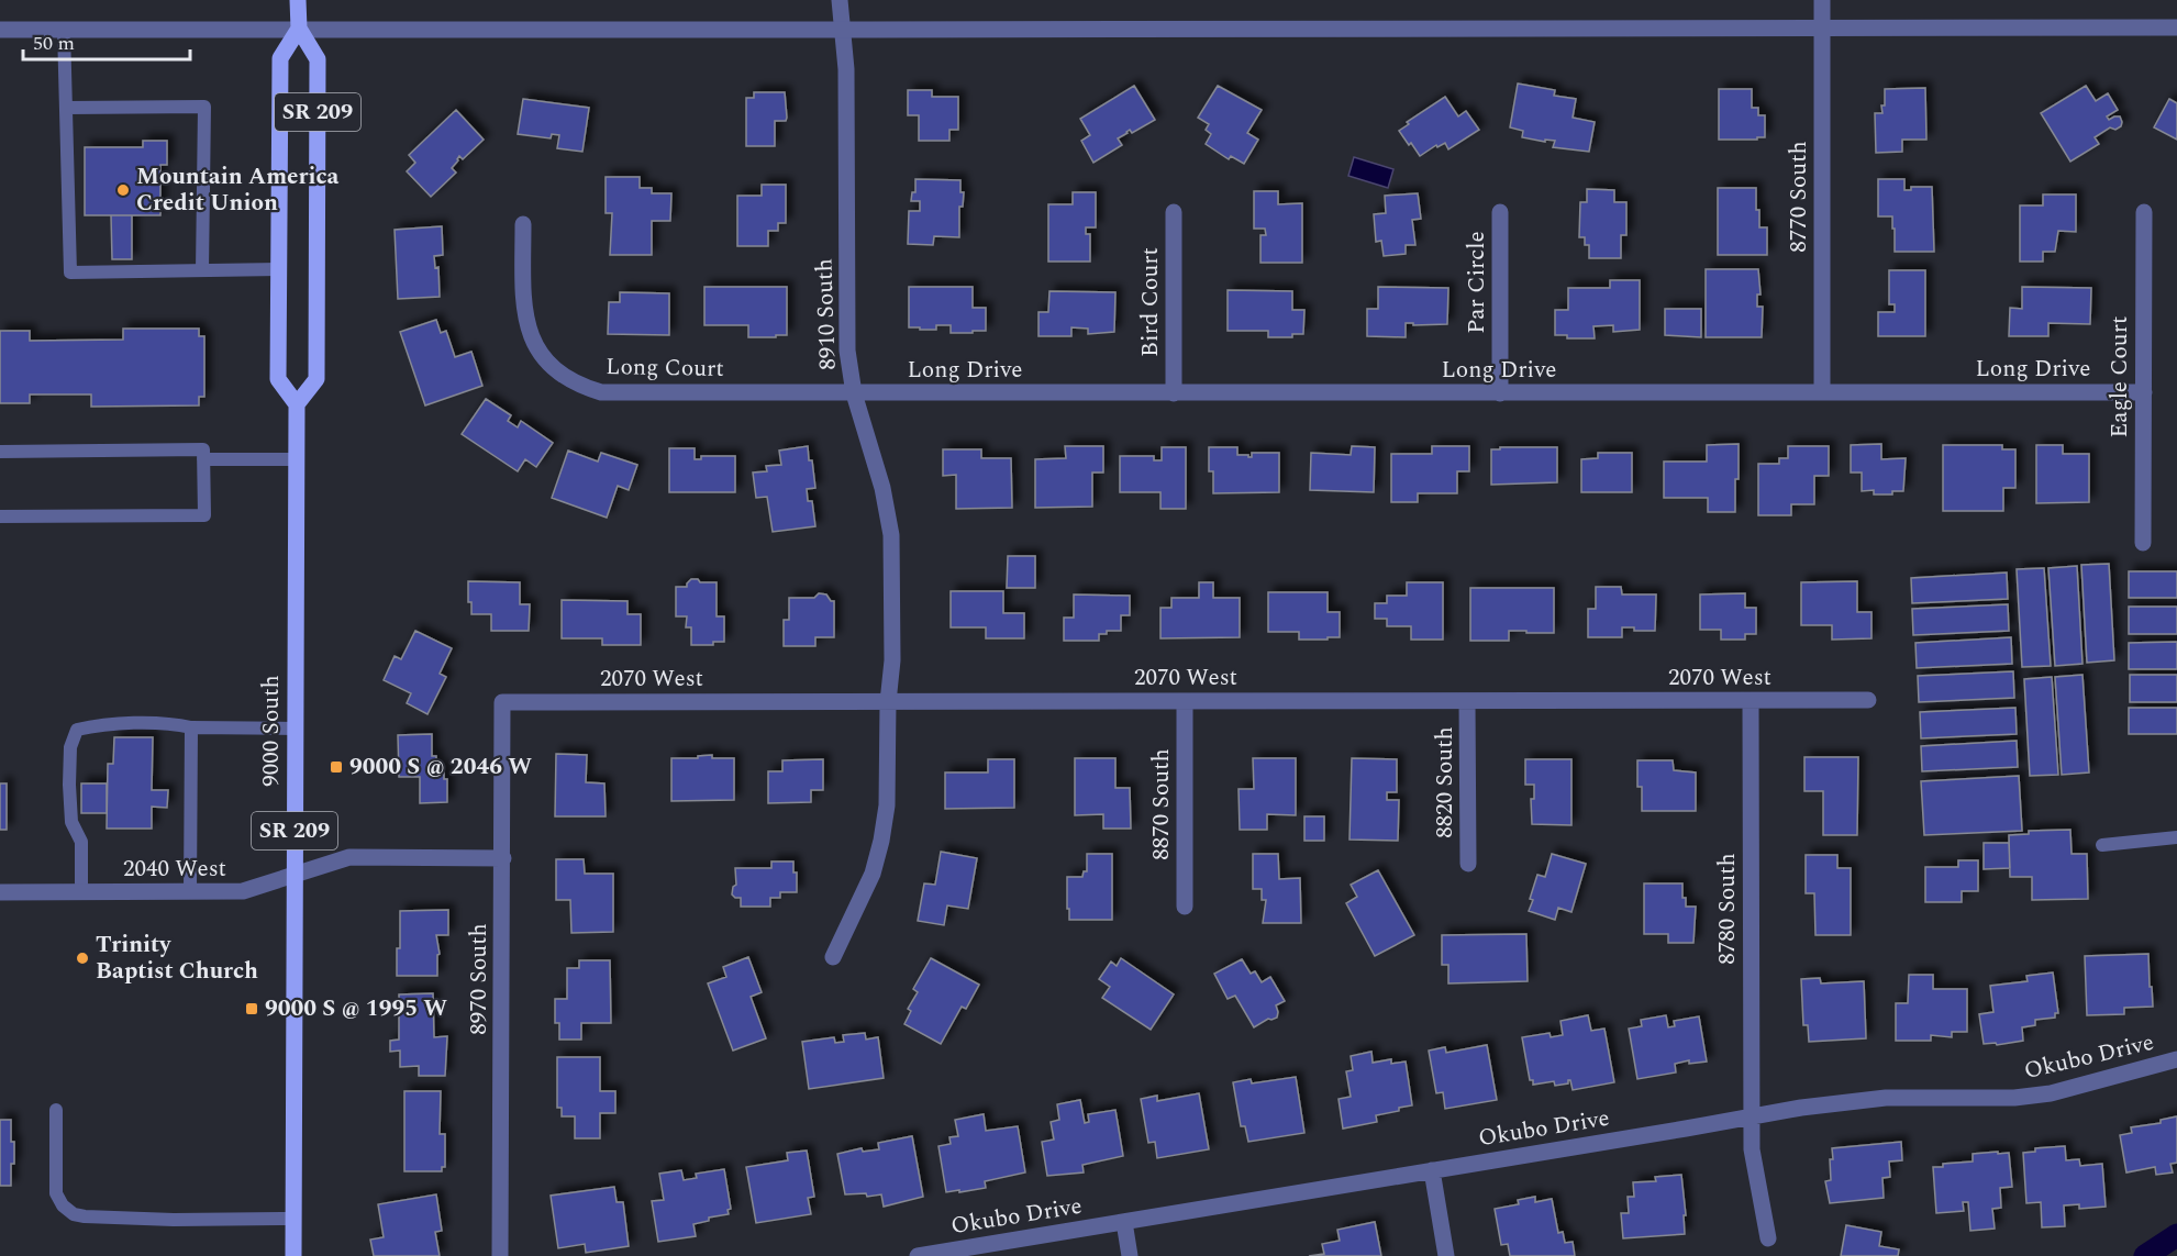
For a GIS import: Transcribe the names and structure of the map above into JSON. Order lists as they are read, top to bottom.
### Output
{
  "streets": {
    "main road": ["SR 209", "9000 South"],
    "street": [
      "8770 South",
      "Par Circle",
      "Bird Court",
      "8910 South",
      "Long Court",
      "Long Drive",
      "Eagle Court",
      "2070 West",
      "8820 South",
      "8870 South",
      "2040 West",
      "8780 South",
      "8970 South",
      "Okubo Drive"
    ]
  },
  "crossings": [
    ["SR 209", "9000 South"],
    ["8770 South", "Long Drive"],
    ["Par Circle", "Long Drive"],
    ["Bird Court", "Long Drive"],
    ["8910 South", "Long Court"],
    ["8910 South", "Long Drive"],
    ["8910 South", "2070 West"],
    ["Long Court", "Long Drive"],
    ["Long Drive", "Eagle Court"],
    ["2070 West", "8820 South"],
    ["2070 West", "8870 South"],
    ["2070 West", "8780 South"],
    ["2070 West", "8970 South"],
    ["9000 South", "2040 West"],
    ["2040 West", "8970 South"],
    ["8780 South", "Okubo Drive"]
  ],
  "places": {
    "other": ["Mountain America Credit Union", "Trinity Baptist Church"],
    "transit": ["9000 S @ 2046 W", "9000 S @ 1995 W"]
  },
  "scale_bar": "50 m"
}
